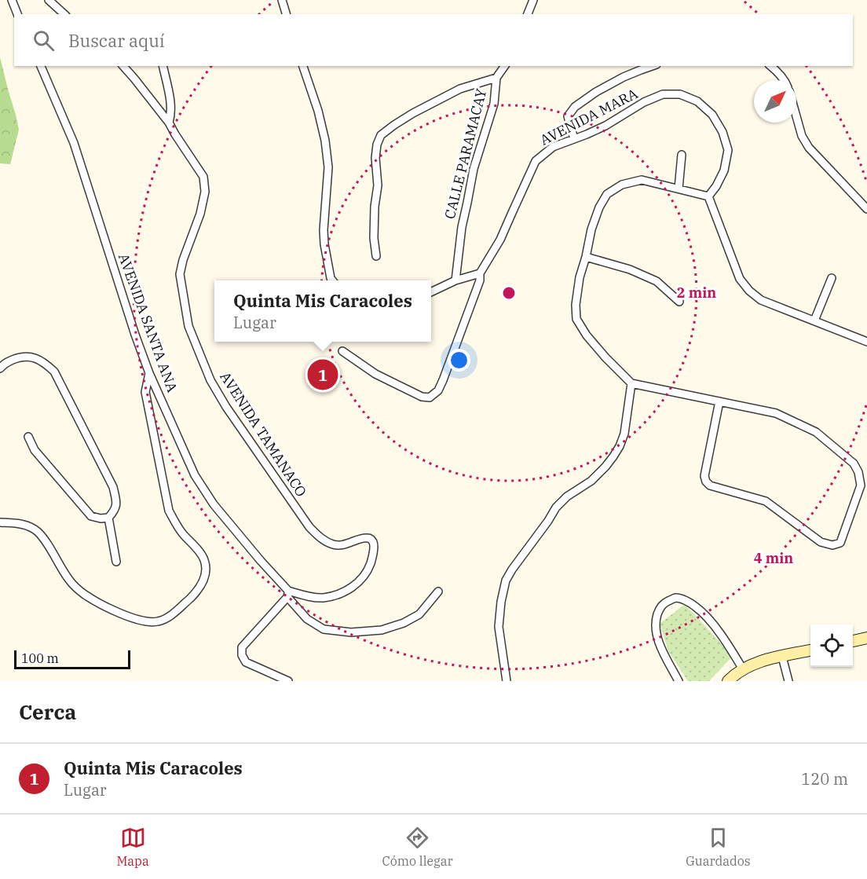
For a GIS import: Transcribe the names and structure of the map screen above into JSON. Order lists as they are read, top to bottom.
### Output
{
  "streets": {
    "street": [
      "AVENIDA MARA",
      "CALLE PARAMACAY",
      "AVENIDA SANTA ANA",
      "AVENIDA TAMANACO"
    ]
  },
  "crossings": [
    ["AVENIDA SANTA ANA", "AVENIDA TAMANACO"]
  ],
  "scale_bar": "100 m",
  "north": "top right",
  "page": {
    "search": "Buscar aquí",
    "popup": ["Quinta Mis Caracoles", "Lugar"],
    "pins": "1",
    "scale": "100 m",
    "heading": "Cerca",
    "list": [
      {
        "mark": "1",
        "name": "Quinta Mis Caracoles",
        "note": "Lugar",
        "value": "120 m"
      }
    ],
    "nav": ["Mapa", "Cómo llegar", "Guardados"]
  },
  "rings": ["2 min", "4 min"]
}
